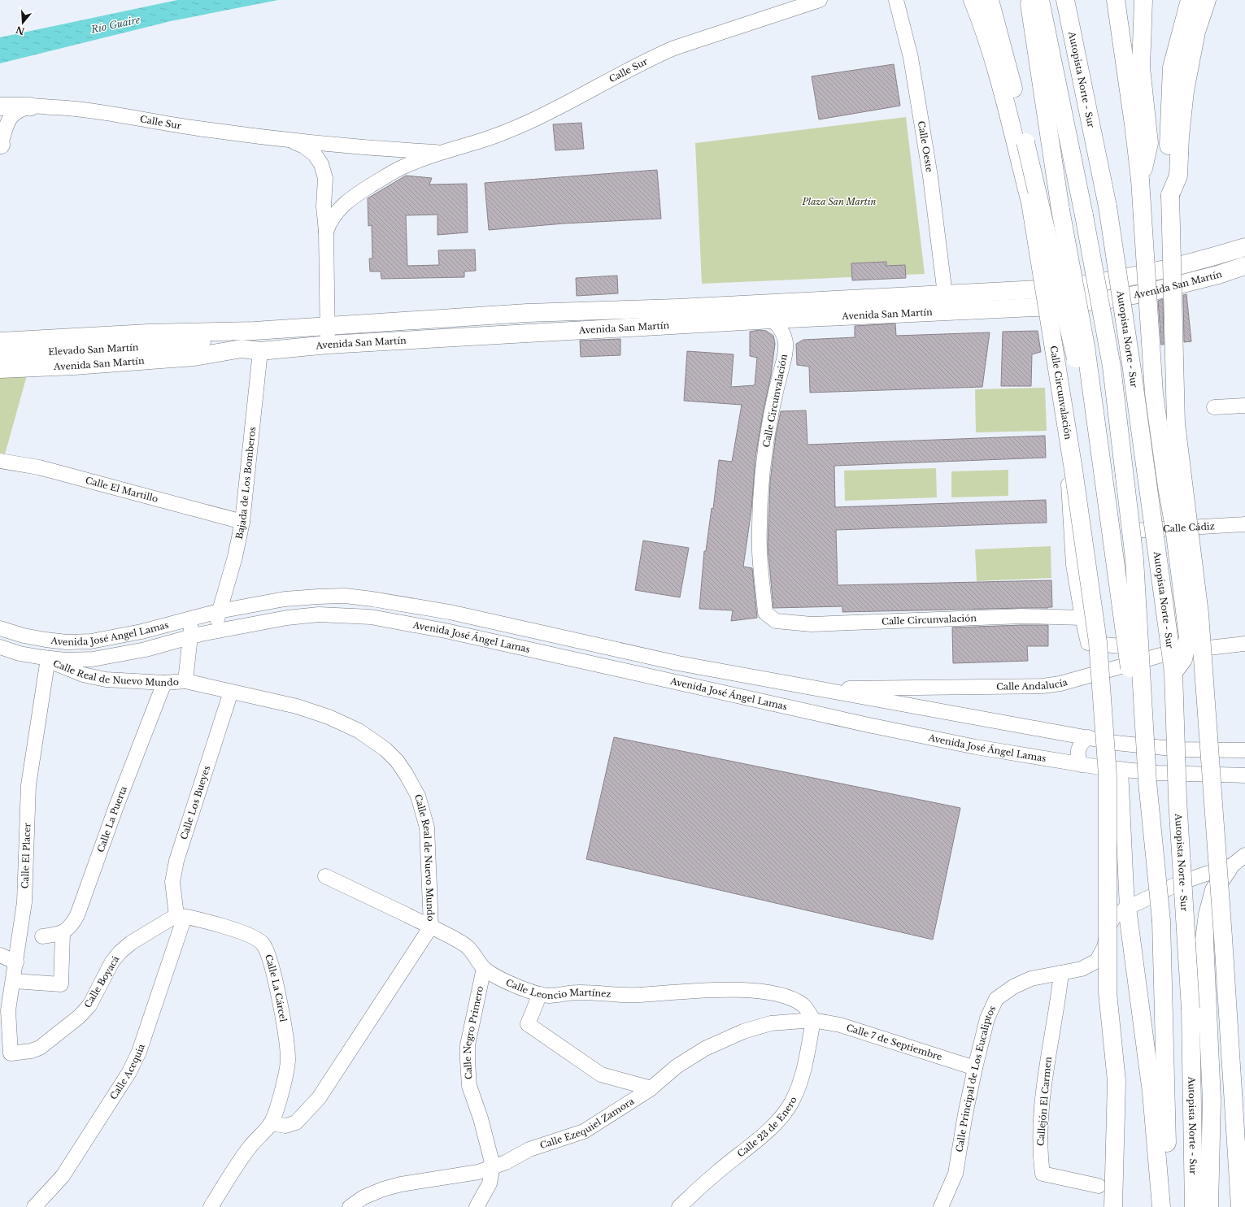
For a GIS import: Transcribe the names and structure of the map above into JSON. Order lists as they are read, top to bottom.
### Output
{
  "streets": {
    "main road": ["Autopista Norte - Sur", "Avenida San Martín", "Elevado San Martín"],
    "street": [
      "Calle Sur",
      "Calle Oeste",
      "Calle Circunvalación",
      "Bajada de Los Bomberos",
      "Calle El Martillo",
      "Calle Cádiz",
      "Avenida José Angel Lamas",
      "Avenida José Ángel Lamas",
      "Calle Real de Nuevo Mundo",
      "Calle Andalucía",
      "Calle Los Bueyes",
      "Calle La Puerta",
      "Calle El Placer",
      "Calle Boyacá",
      "Calle Leoncio Martínez",
      "Calle La Cárcel",
      "Calle Negro Primero",
      "Calle 7 de Septiembre",
      "Calle Acequia",
      "Calle Principal de Los Eucaliptos",
      "Callejón El Carmen",
      "Calle Ezequiel Zamora",
      "Calle 23 de Enero"
    ]
  },
  "crossings": [
    ["Calle Sur", "Avenida San Martín"],
    ["Calle Oeste", "Avenida San Martín"],
    ["Avenida San Martín", "Calle Circunvalación"],
    ["Avenida San Martín", "Bajada de Los Bomberos"],
    ["Bajada de Los Bomberos", "Calle El Martillo"],
    ["Bajada de Los Bomberos", "Avenida José Angel Lamas"],
    ["Bajada de Los Bomberos", "Avenida José Ángel Lamas"],
    ["Avenida José Angel Lamas", "Avenida José Ángel Lamas"],
    ["Avenida José Angel Lamas", "Calle Real de Nuevo Mundo"],
    ["Avenida José Angel Lamas", "Calle El Placer"],
    ["Avenida José Ángel Lamas", "Calle Andalucía"],
    ["Calle Real de Nuevo Mundo", "Calle Los Bueyes"],
    ["Calle Real de Nuevo Mundo", "Calle La Puerta"],
    ["Calle Real de Nuevo Mundo", "Calle El Placer"],
    ["Calle Real de Nuevo Mundo", "Calle Leoncio Martínez"],
    ["Calle Real de Nuevo Mundo", "Calle La Cárcel"],
    ["Calle Los Bueyes", "Calle Boyacá"],
    ["Calle Los Bueyes", "Calle La Cárcel"],
    ["Calle Los Bueyes", "Calle Acequia"],
    ["Calle El Placer", "Calle Boyacá"],
    ["Calle Boyacá", "Calle La Cárcel"],
    ["Calle Boyacá", "Calle Acequia"],
    ["Calle Leoncio Martínez", "Calle Negro Primero"],
    ["Calle Leoncio Martínez", "Calle 7 de Septiembre"],
    ["Calle Leoncio Martínez", "Calle Ezequiel Zamora"],
    ["Calle Leoncio Martínez", "Calle 23 de Enero"],
    ["Calle La Cárcel", "Calle Acequia"],
    ["Calle Negro Primero", "Calle Ezequiel Zamora"],
    ["Calle 7 de Septiembre", "Calle Principal de Los Eucaliptos"],
    ["Calle 7 de Septiembre", "Calle Ezequiel Zamora"],
    ["Calle 7 de Septiembre", "Calle 23 de Enero"],
    ["Calle Principal de Los Eucaliptos", "Callejón El Carmen"],
    ["Calle Ezequiel Zamora", "Calle 23 de Enero"]
  ],
  "water": ["Río Guaire"],
  "parks": ["Plaza San Martín"],
  "north": "bottom"
}
